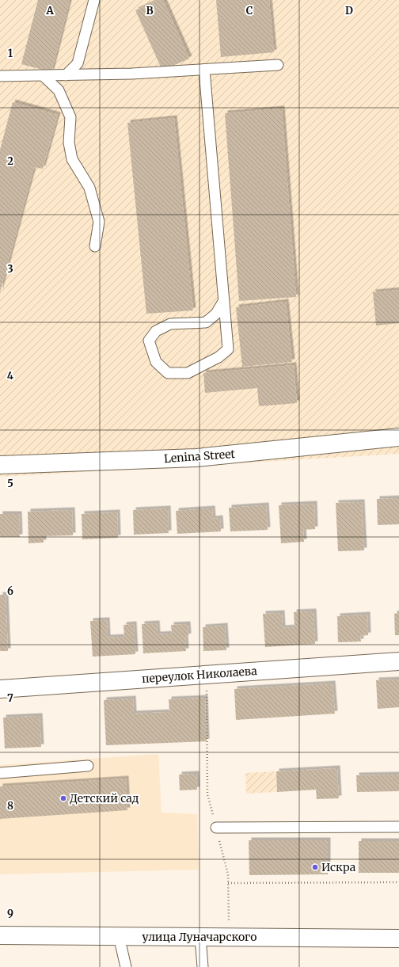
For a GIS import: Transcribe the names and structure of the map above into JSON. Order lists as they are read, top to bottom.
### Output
{
  "streets": {
    "main road": ["Lenina Street", "переулок Николаева", "улица Луначарского"]
  },
  "places": ["Детский сад", "Искра"],
  "grid": {
    "columns": [
      "A",
      "B",
      "C",
      "D"
    ],
    "rows": [
      "1",
      "2",
      "3",
      "4",
      "5",
      "6",
      "7",
      "8",
      "9"
    ]
  }
}
